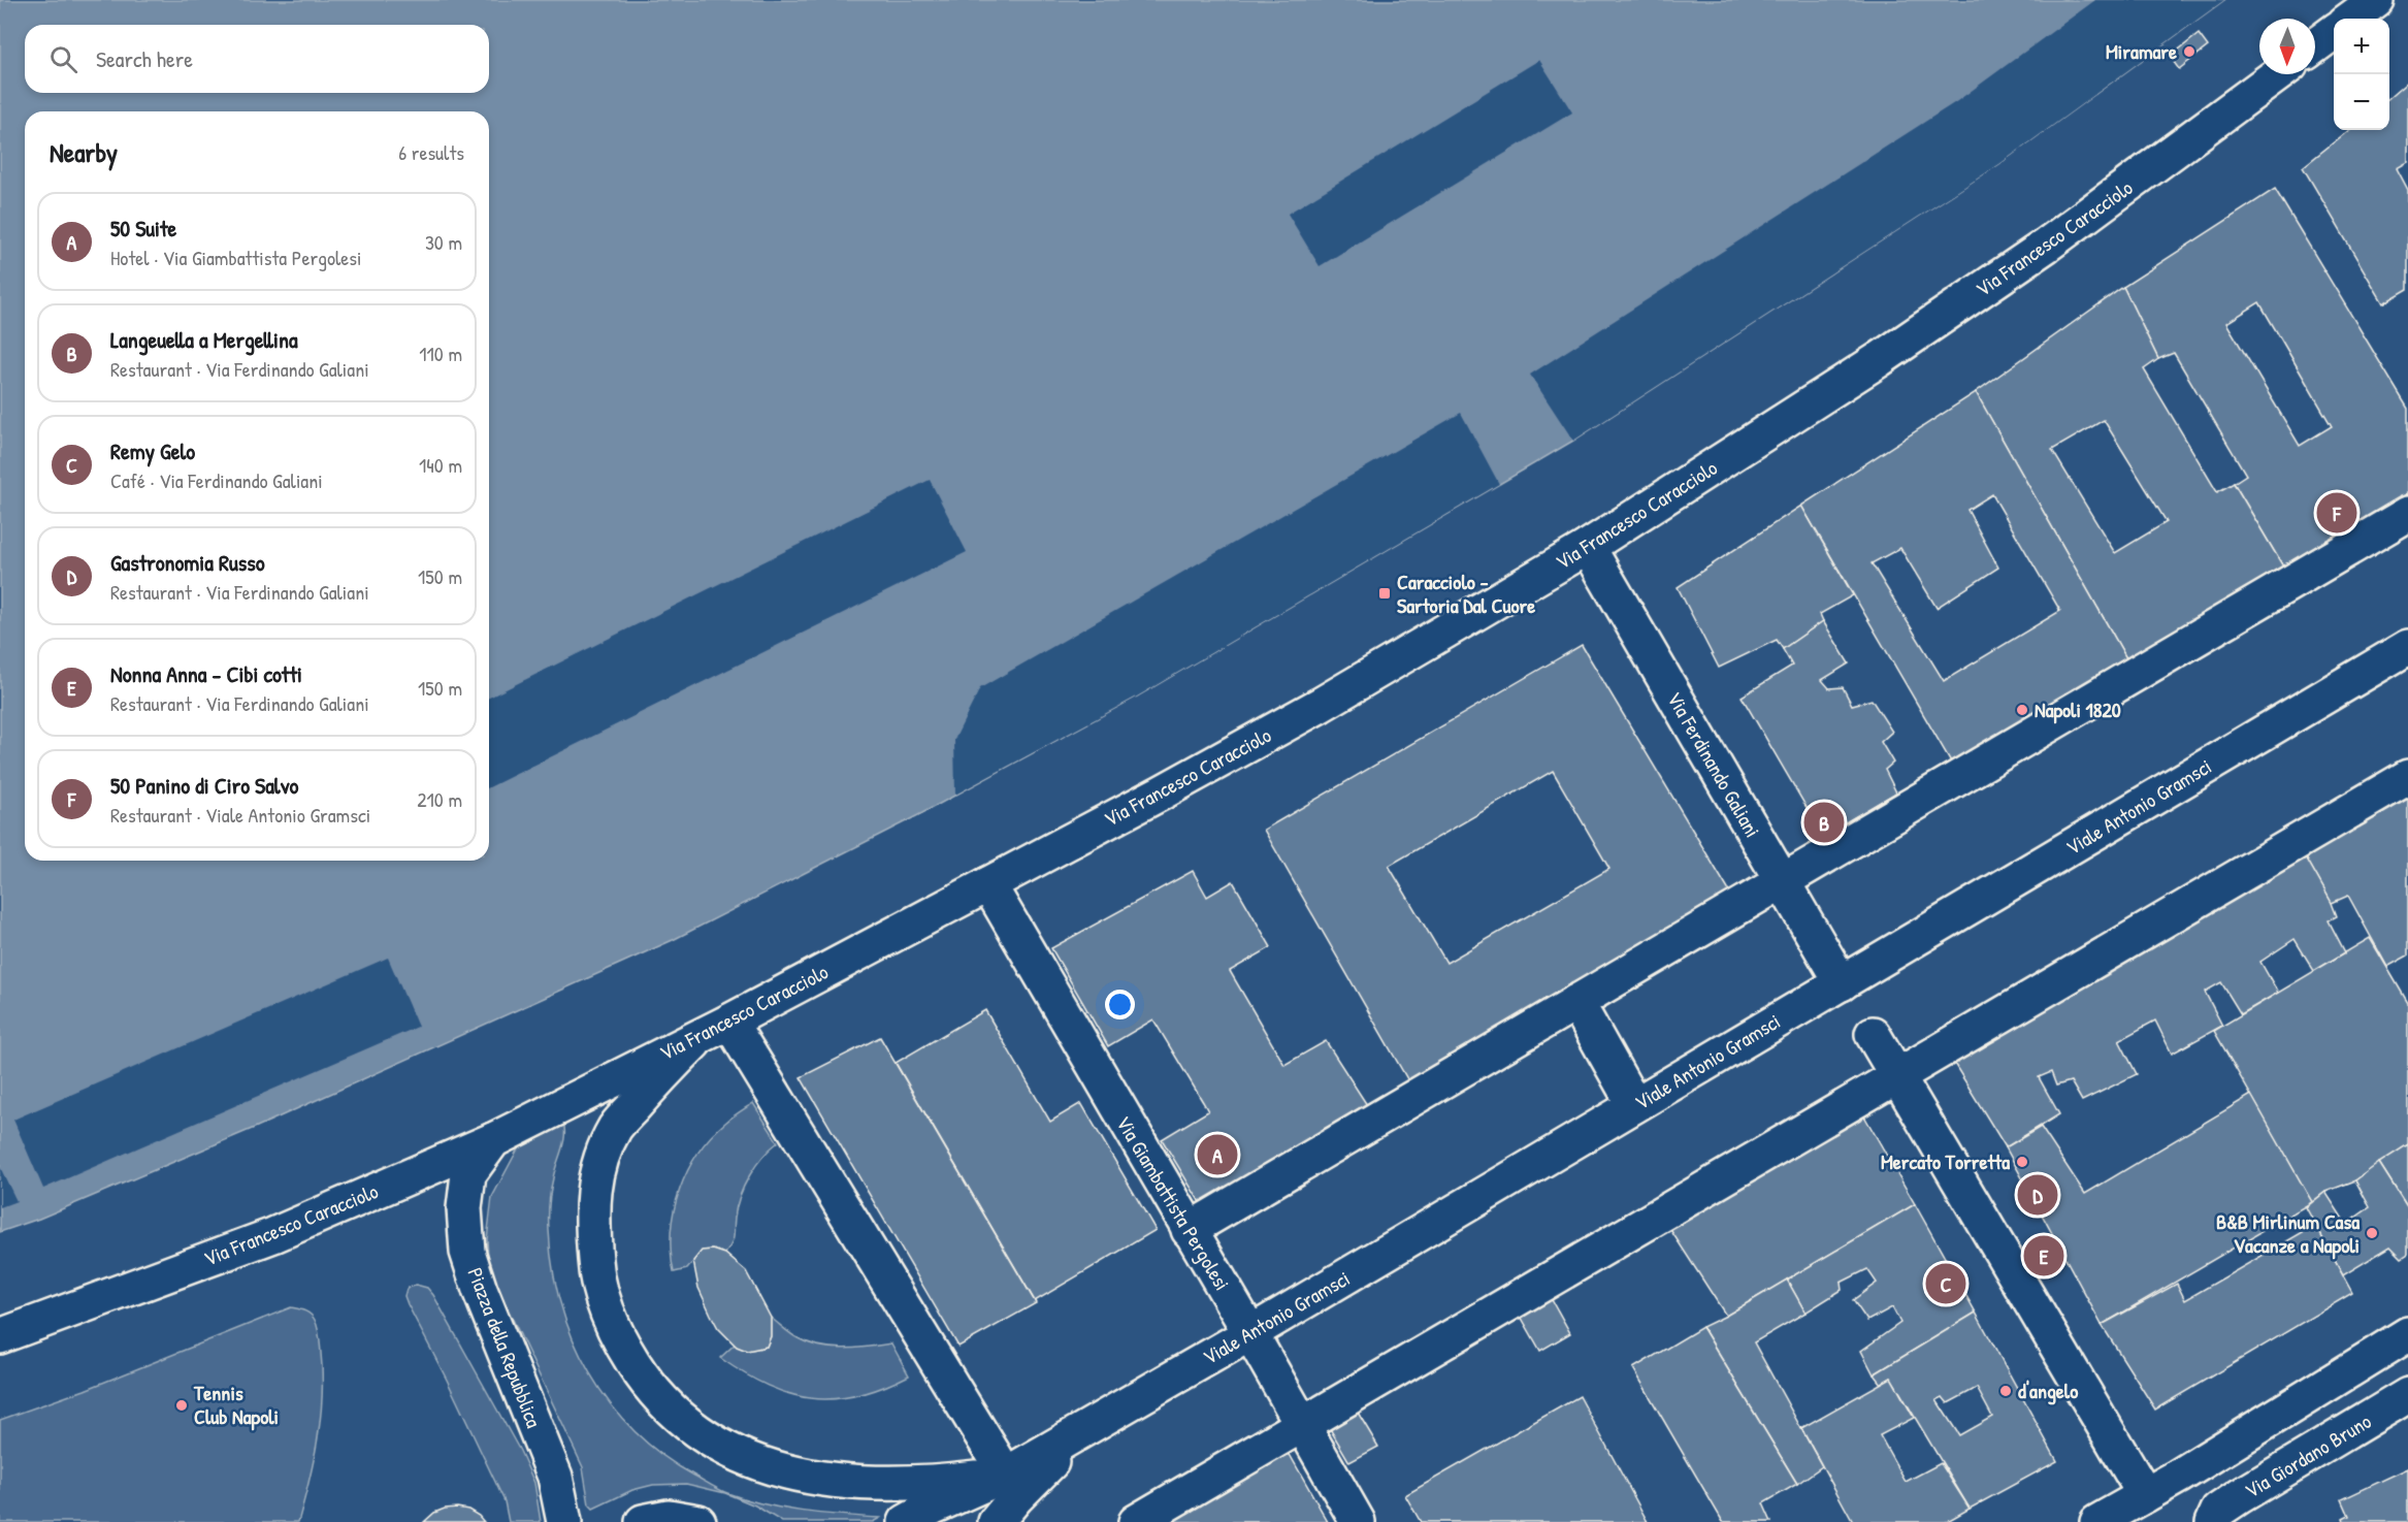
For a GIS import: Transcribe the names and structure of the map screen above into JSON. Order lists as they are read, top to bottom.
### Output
{
  "streets": {
    "street": [
      "Via Francesco Caracciolo",
      "Via Ferdinando Galiani",
      "Viale Antonio Gramsci",
      "Via Giambattista Pergolesi",
      "Piazza della Repubblica",
      "Via Giordano Bruno"
    ]
  },
  "crossings": [
    ["Via Francesco Caracciolo", "Via Ferdinando Galiani"],
    ["Via Francesco Caracciolo", "Via Giambattista Pergolesi"],
    ["Via Francesco Caracciolo", "Piazza della Repubblica"],
    ["Via Ferdinando Galiani", "Viale Antonio Gramsci"],
    ["Viale Antonio Gramsci", "Via Giambattista Pergolesi"]
  ],
  "places": {
    "other": [
      "Miramare",
      "Napoli 1820",
      "Mercato Torretta",
      "B&B Mirlinum Casa Vacanze a Napoli",
      "d'angelo",
      "Tennis Club Napoli"
    ],
    "transit": ["Caracciolo - Sartoria Dal Cuore"]
  },
  "north": "bottom",
  "page": {
    "map_buttons": ["+", "−"],
    "search": "Search here",
    "heading": ["Nearby", "6 results"],
    "list": [
      {
        "mark": "A",
        "name": "50 Suite",
        "note": "Hotel · Via Giambattista Pergolesi",
        "value": "30 m"
      },
      {
        "mark": "B",
        "name": "Langeuella a Mergellina",
        "note": "Restaurant · Via Ferdinando Galiani",
        "value": "110 m"
      },
      {
        "mark": "C",
        "name": "Remy Gelo",
        "note": "Café · Via Ferdinando Galiani",
        "value": "140 m"
      },
      {
        "mark": "D",
        "name": "Gastronomia Russo",
        "note": "Restaurant · Via Ferdinando Galiani",
        "value": "150 m"
      },
      {
        "mark": "E",
        "name": "Nonna Anna - Cibi cotti",
        "note": "Restaurant · Via Ferdinando Galiani",
        "value": "150 m"
      },
      {
        "mark": "F",
        "name": "50 Panino di Ciro Salvo",
        "note": "Restaurant · Viale Antonio Gramsci",
        "value": "210 m"
      }
    ],
    "pins": [
      "F",
      "B",
      "A",
      "D",
      "E",
      "C"
    ]
  }
}
